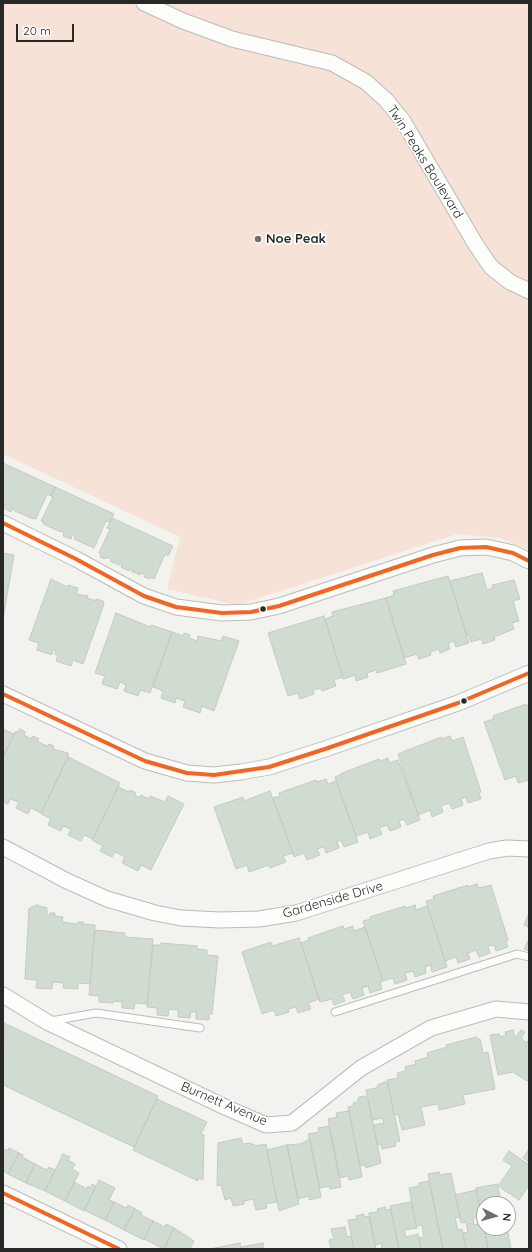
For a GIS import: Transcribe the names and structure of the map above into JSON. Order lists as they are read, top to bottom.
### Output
{
  "streets": {
    "street": ["Twin Peaks Boulevard", "Gardenside Drive", "Burnett Avenue"]
  },
  "places": ["Noe Peak"],
  "scale_bar": "20 m",
  "north": "right"
}
